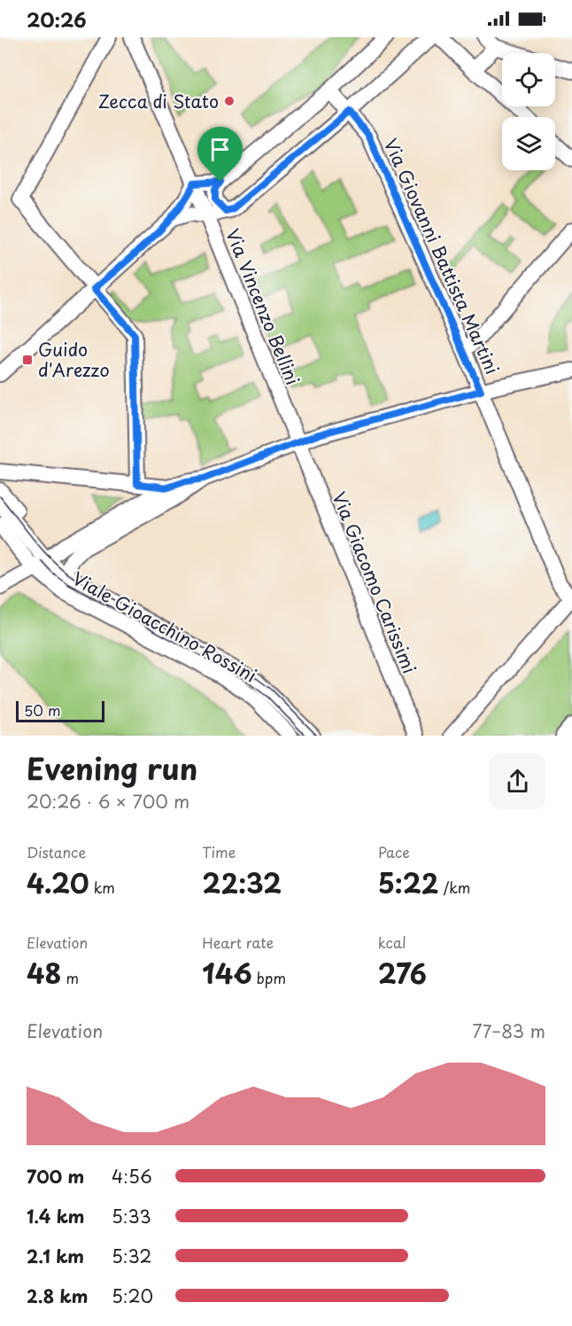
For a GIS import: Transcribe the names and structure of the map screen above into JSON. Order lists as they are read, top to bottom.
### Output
{
  "streets": {
    "street": [
      "Via Giovanni Battista Martini",
      "Via Vincenzo Bellini",
      "Via Giacomo Carissimi",
      "Viale Gioacchino Rossini"
    ]
  },
  "crossings": [
    ["Via Vincenzo Bellini", "Via Giacomo Carissimi"]
  ],
  "places": {
    "other": ["Zecca di Stato"],
    "transit": ["Guido d'Arezzo"]
  },
  "scale_bar": "50 m",
  "page": {
    "status": "20:26",
    "scale": "50 m",
    "heading": ["Evening run", "20:26 · 6 × 700 m"],
    "stats": [
      ["Distance", "4.20 km"],
      ["Time", "22:32"],
      ["Pace", "5:22 /km"],
      ["Elevation", "48 m"],
      ["Heart rate", "146 bpm"],
      ["kcal", "276"]
    ],
    "chart": ["Elevation", "77–83 m"],
    "list": [
      {
        "name": "700 m",
        "note": "4:56"
      },
      {
        "name": "1.4 km",
        "note": "5:33"
      },
      {
        "name": "2.1 km",
        "note": "5:32"
      },
      {
        "name": "2.8 km",
        "note": "5:20"
      }
    ]
  }
}
